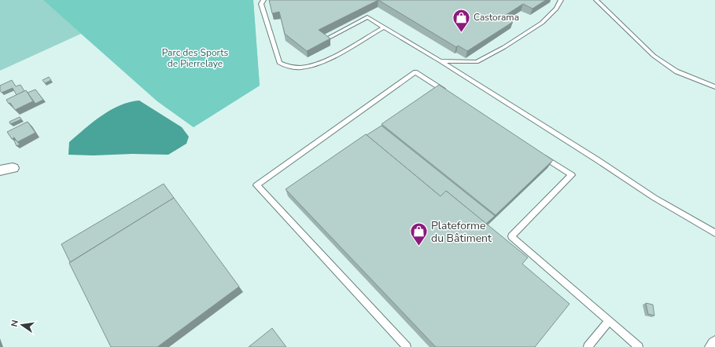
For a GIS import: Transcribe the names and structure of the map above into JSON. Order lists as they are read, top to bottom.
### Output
{
  "parks": ["Parc des Sports de Pierrelaye"],
  "places": {
    "shop": ["Castorama", "Plateforme du Bâtiment"]
  },
  "north": "left"
}
